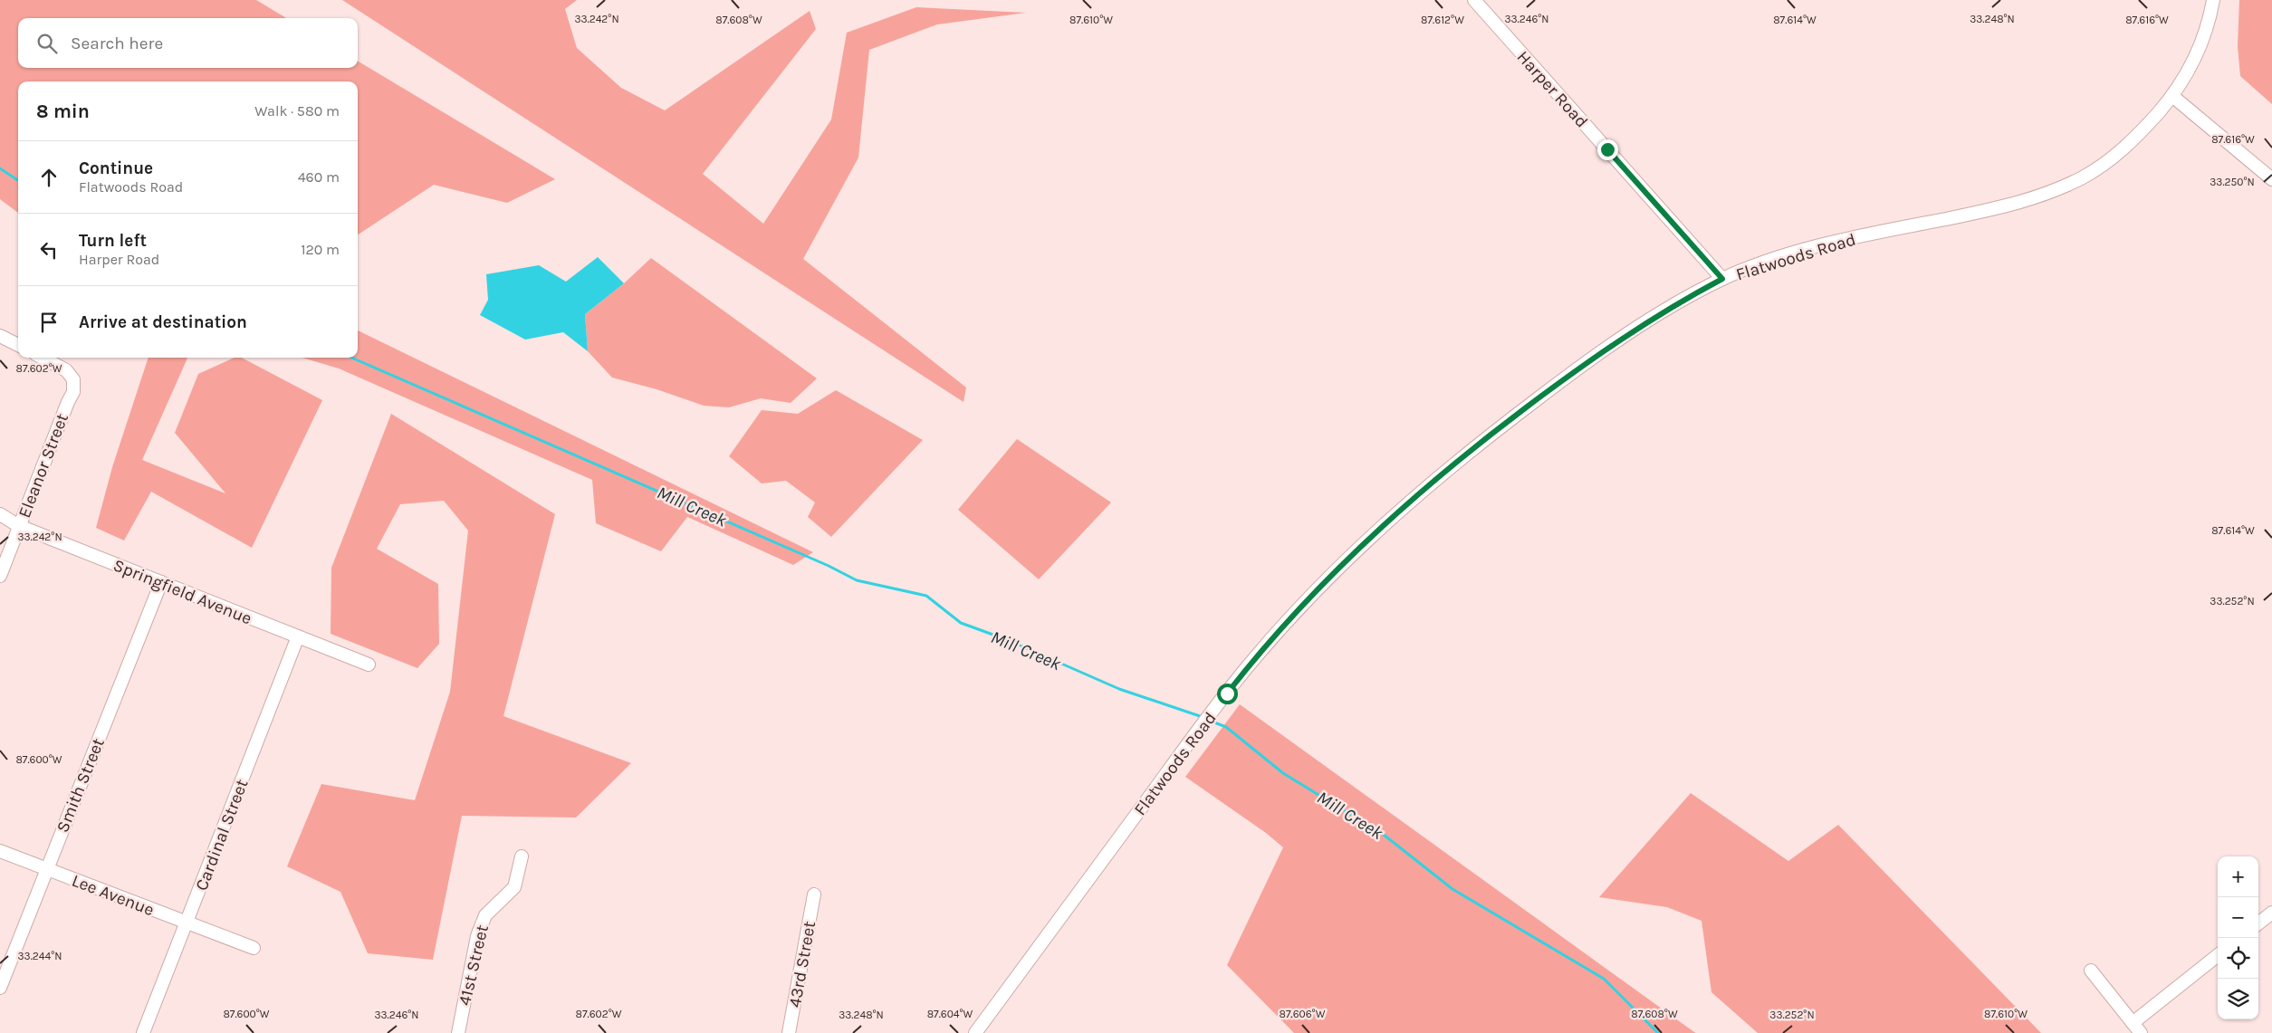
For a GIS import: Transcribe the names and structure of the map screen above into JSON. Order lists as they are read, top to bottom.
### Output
{
  "streets": {
    "street": [
      "Harper Road",
      "Flatwoods Road",
      "Eleanor Street",
      "Springfield Avenue",
      "Smith Street",
      "Cardinal Street",
      "Lee Avenue",
      "43rd Street",
      "41st Street"
    ]
  },
  "crossings": [
    ["Harper Road", "Flatwoods Road"],
    ["Eleanor Street", "Springfield Avenue"],
    ["Springfield Avenue", "Smith Street"],
    ["Springfield Avenue", "Cardinal Street"],
    ["Smith Street", "Lee Avenue"],
    ["Cardinal Street", "Lee Avenue"]
  ],
  "water": ["Mill Creek"],
  "page": {
    "search": "Search here",
    "heading": ["8 min", "Walk · 580 m"],
    "list": [
      ["Continue", "Flatwoods Road", "460 m"],
      ["Turn left", "Harper Road", "120 m"],
      "Arrive at destination"
    ],
    "map_buttons": ["+", "−"]
  },
  "coordinates": [
    "33.242°N",
    "33.246°N",
    "33.248°N",
    "87.608°W",
    "87.610°W",
    "87.612°W",
    "87.614°W",
    "87.616°W",
    "33.250°N",
    "87.602°W",
    "33.252°N",
    "87.600°W",
    "33.244°N",
    "87.604°W",
    "87.606°W"
  ]
}
